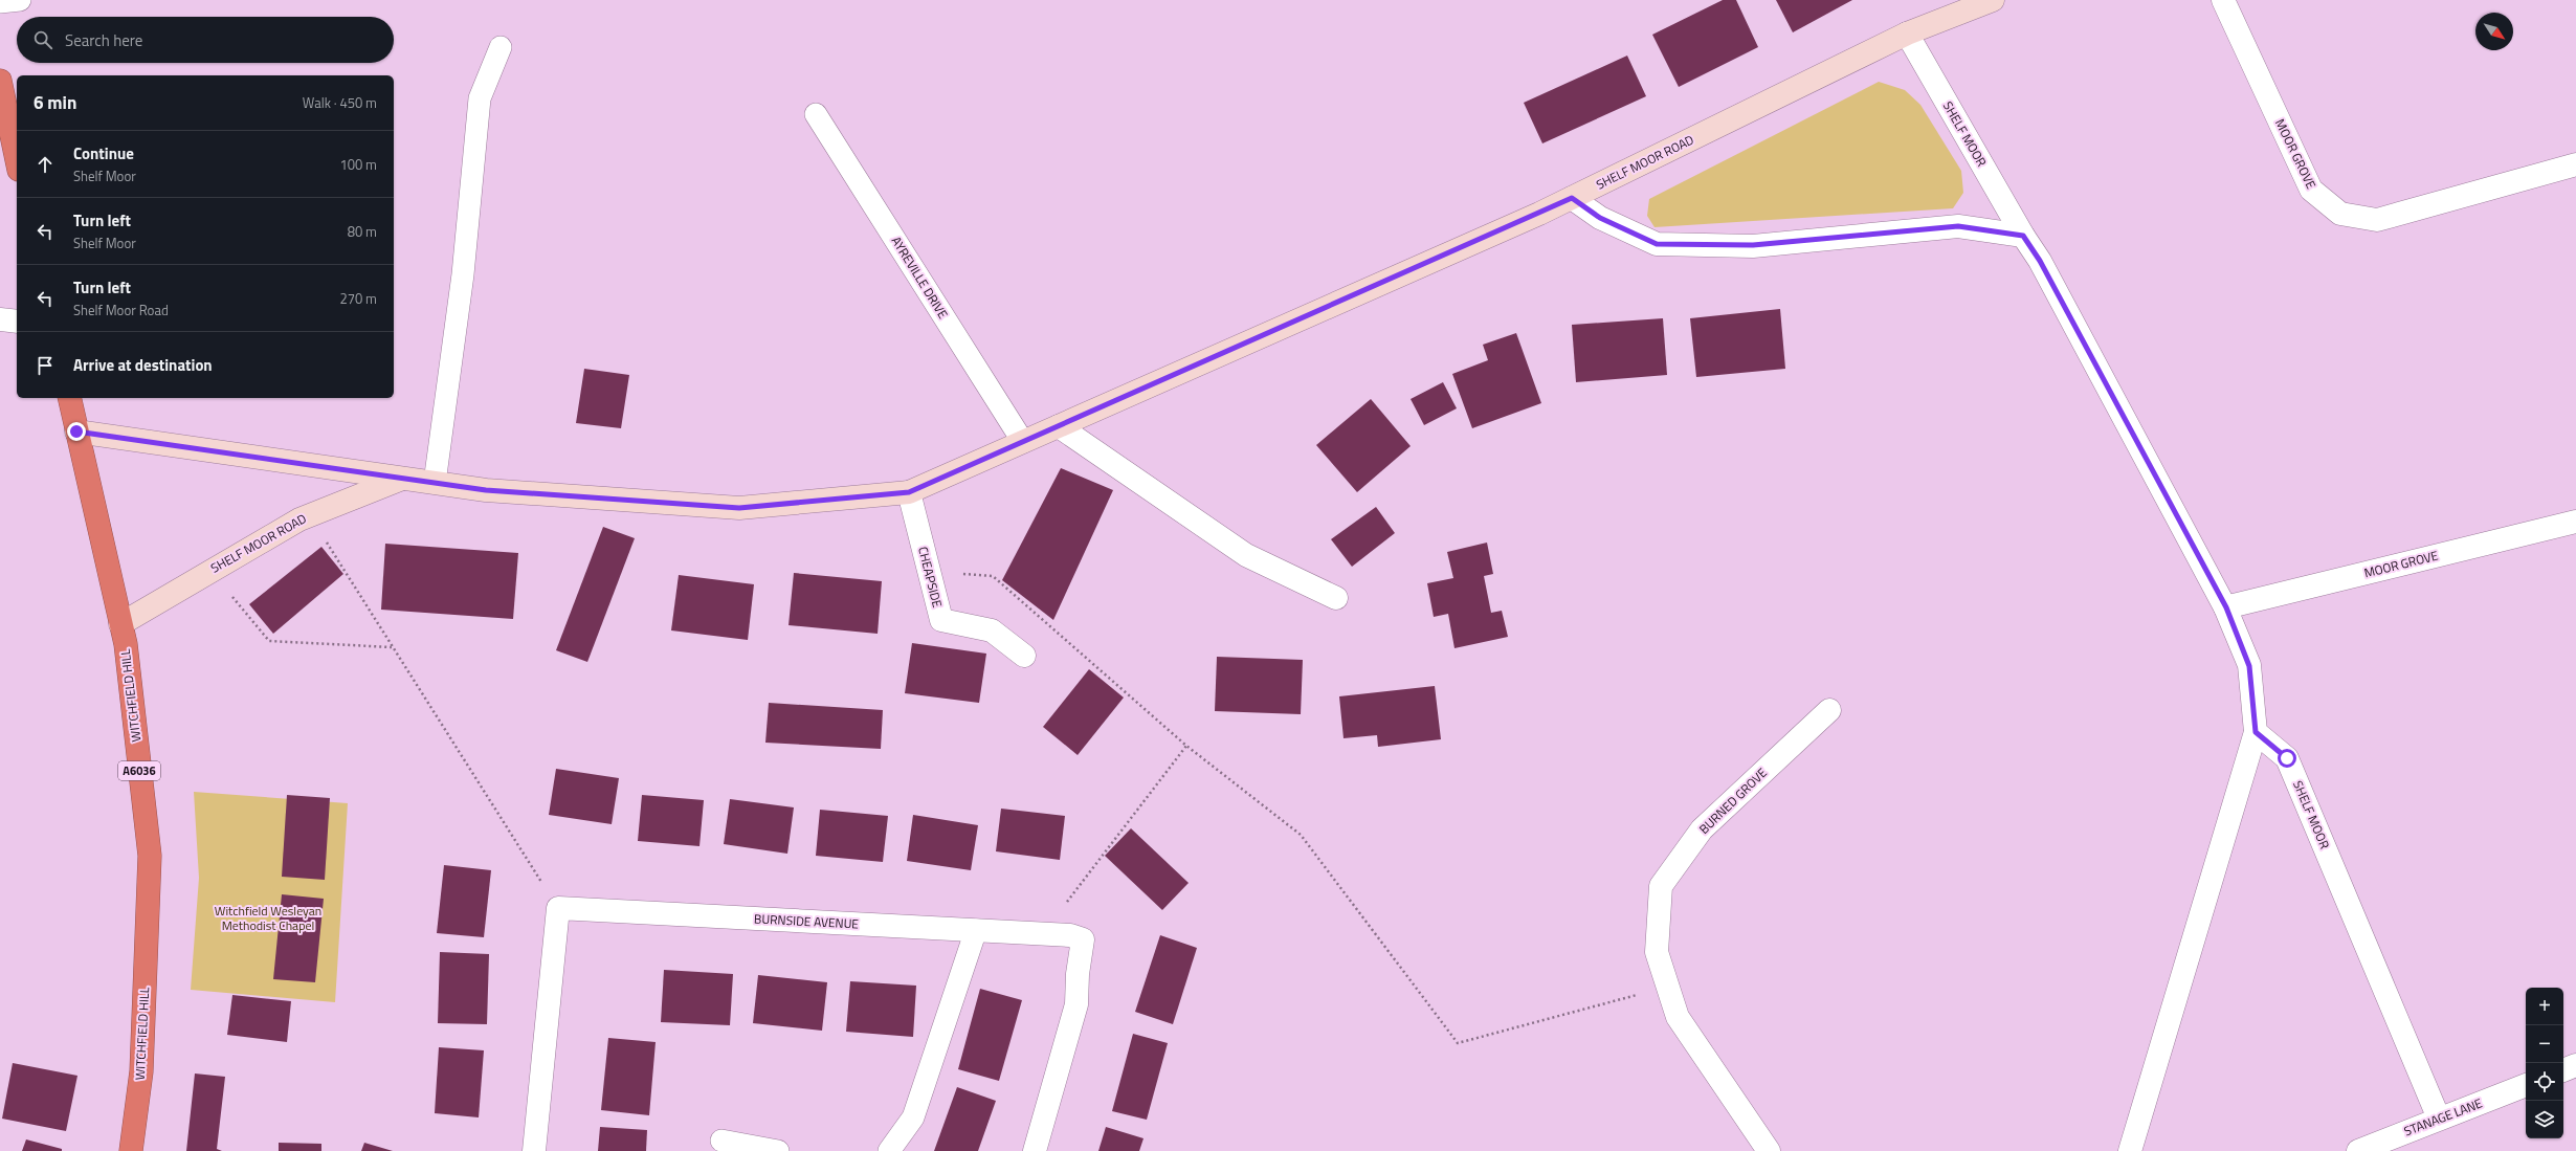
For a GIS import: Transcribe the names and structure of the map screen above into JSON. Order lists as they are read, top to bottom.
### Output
{
  "streets": {
    "highway": ["WITCHFIELD HILL", "A6036"],
    "street": [
      "SHELF MOOR",
      "MOOR GROVE",
      "SHELF MOOR ROAD",
      "CHEAPSIDE",
      "BURNED GROVE",
      "BURNSIDE AVENUE",
      "STANAGE LANE"
    ],
    "lane": ["AYREVILLE DRIVE"]
  },
  "crossings": [
    ["SHELF MOOR", "MOOR GROVE"],
    ["SHELF MOOR", "SHELF MOOR ROAD"],
    ["SHELF MOOR", "STANAGE LANE"],
    ["SHELF MOOR ROAD", "AYREVILLE DRIVE"],
    ["SHELF MOOR ROAD", "CHEAPSIDE"],
    ["SHELF MOOR ROAD", "WITCHFIELD HILL"]
  ],
  "parks": ["Witchfield Wesleyan Methodist Chapel"],
  "north": "bottom right",
  "page": {
    "search": "Search here",
    "heading": ["6 min", "Walk · 450 m"],
    "list": [
      ["Continue", "Shelf Moor", "100 m"],
      ["Turn left", "Shelf Moor", "80 m"],
      ["Turn left", "Shelf Moor Road", "270 m"],
      "Arrive at destination"
    ],
    "map_buttons": ["+", "−"]
  }
}
